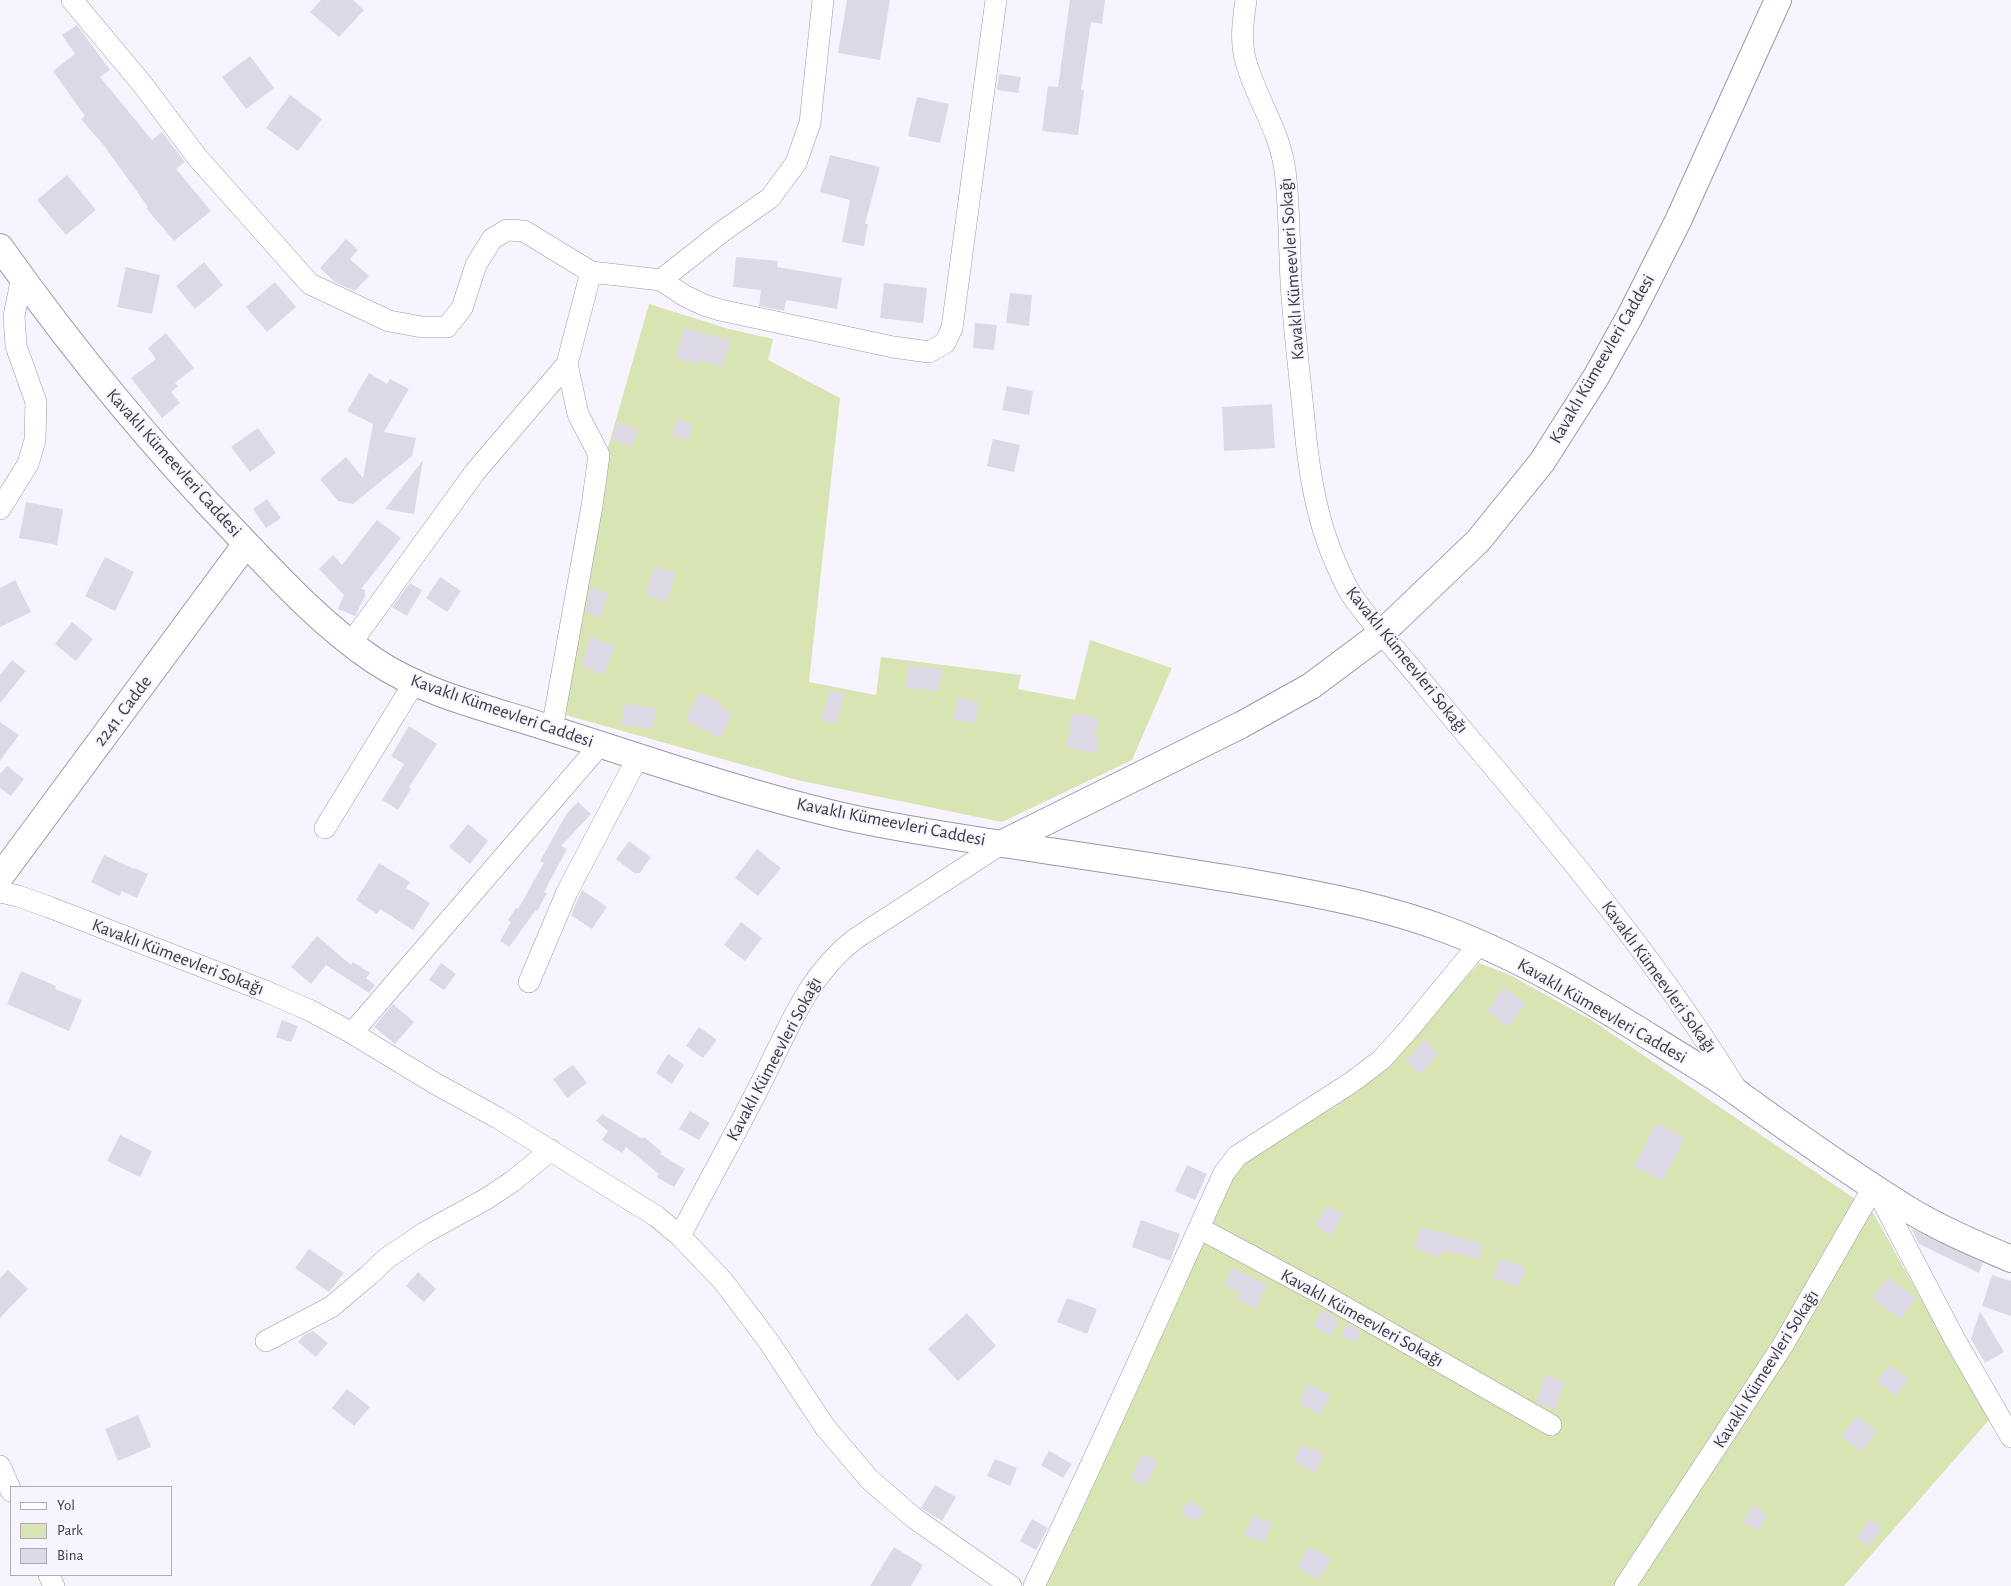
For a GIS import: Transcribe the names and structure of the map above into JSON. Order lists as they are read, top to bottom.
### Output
{
  "streets": {
    "street": ["Kavaklı Kümeevleri Sokağı", "Kavaklı Kümeevleri Caddesi", "2241. Cadde"]
  },
  "crossings": [
    ["Kavaklı Kümeevleri Sokağı", "Kavaklı Kümeevleri Caddesi"],
    ["Kavaklı Kümeevleri Caddesi", "2241. Cadde"]
  ],
  "legend": ["Yol", "Park", "Bina"]
}
